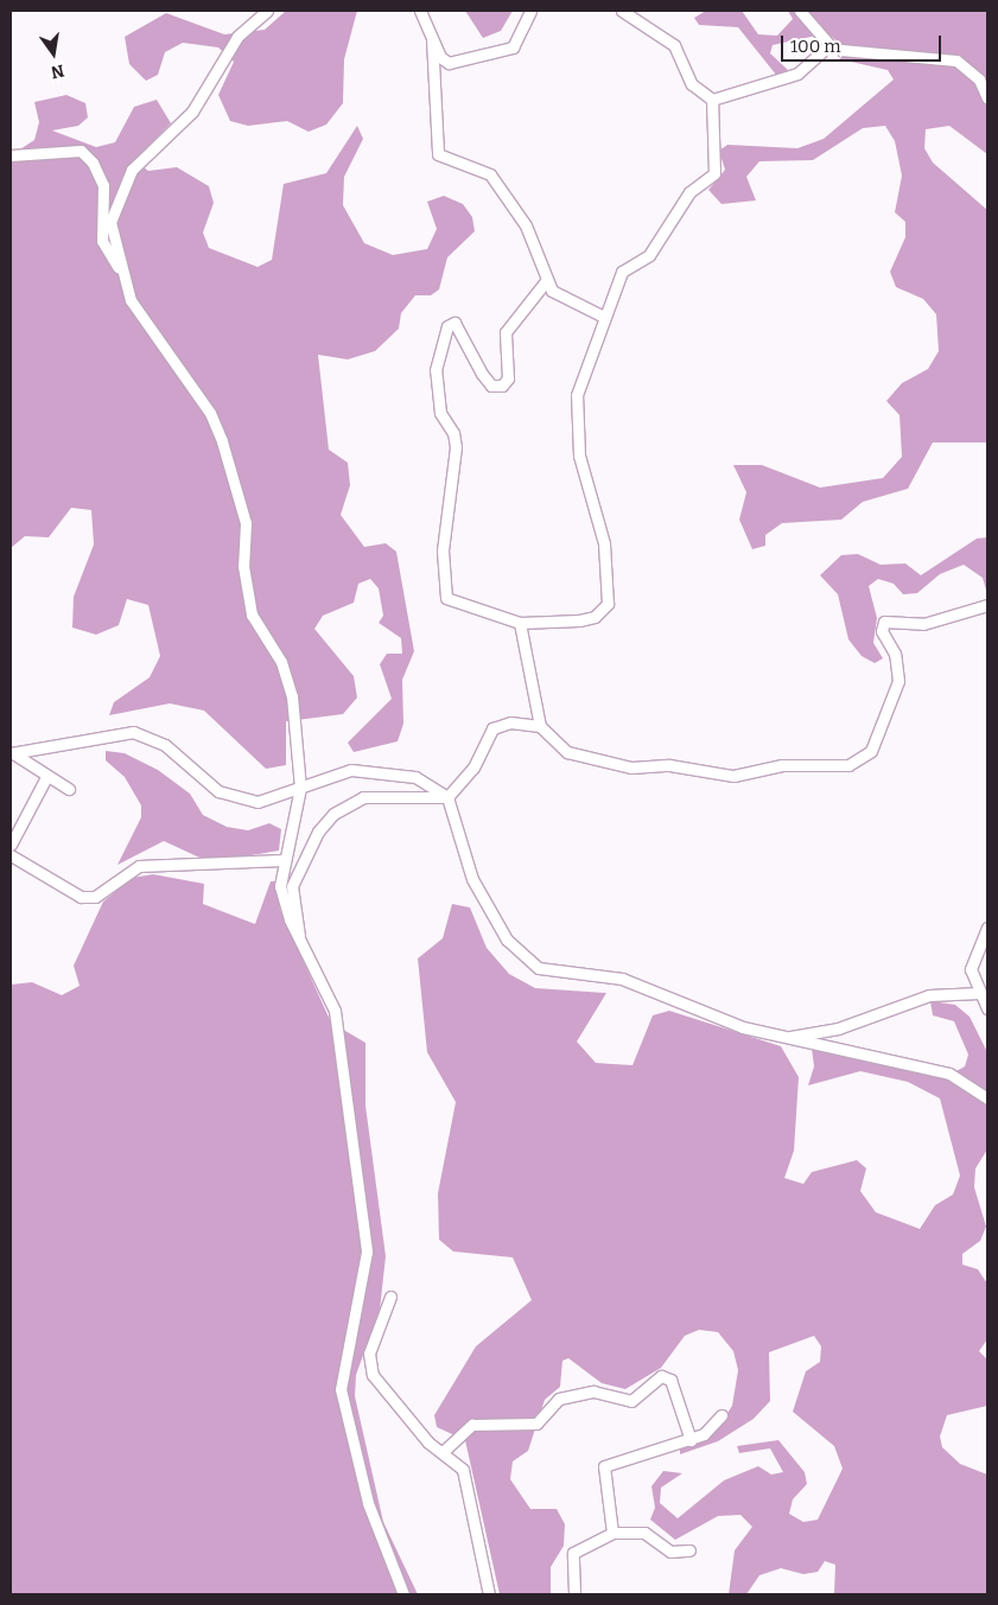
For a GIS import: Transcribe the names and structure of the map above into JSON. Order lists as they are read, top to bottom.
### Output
{
  "scale_bar": "100 m",
  "north": "bottom"
}
